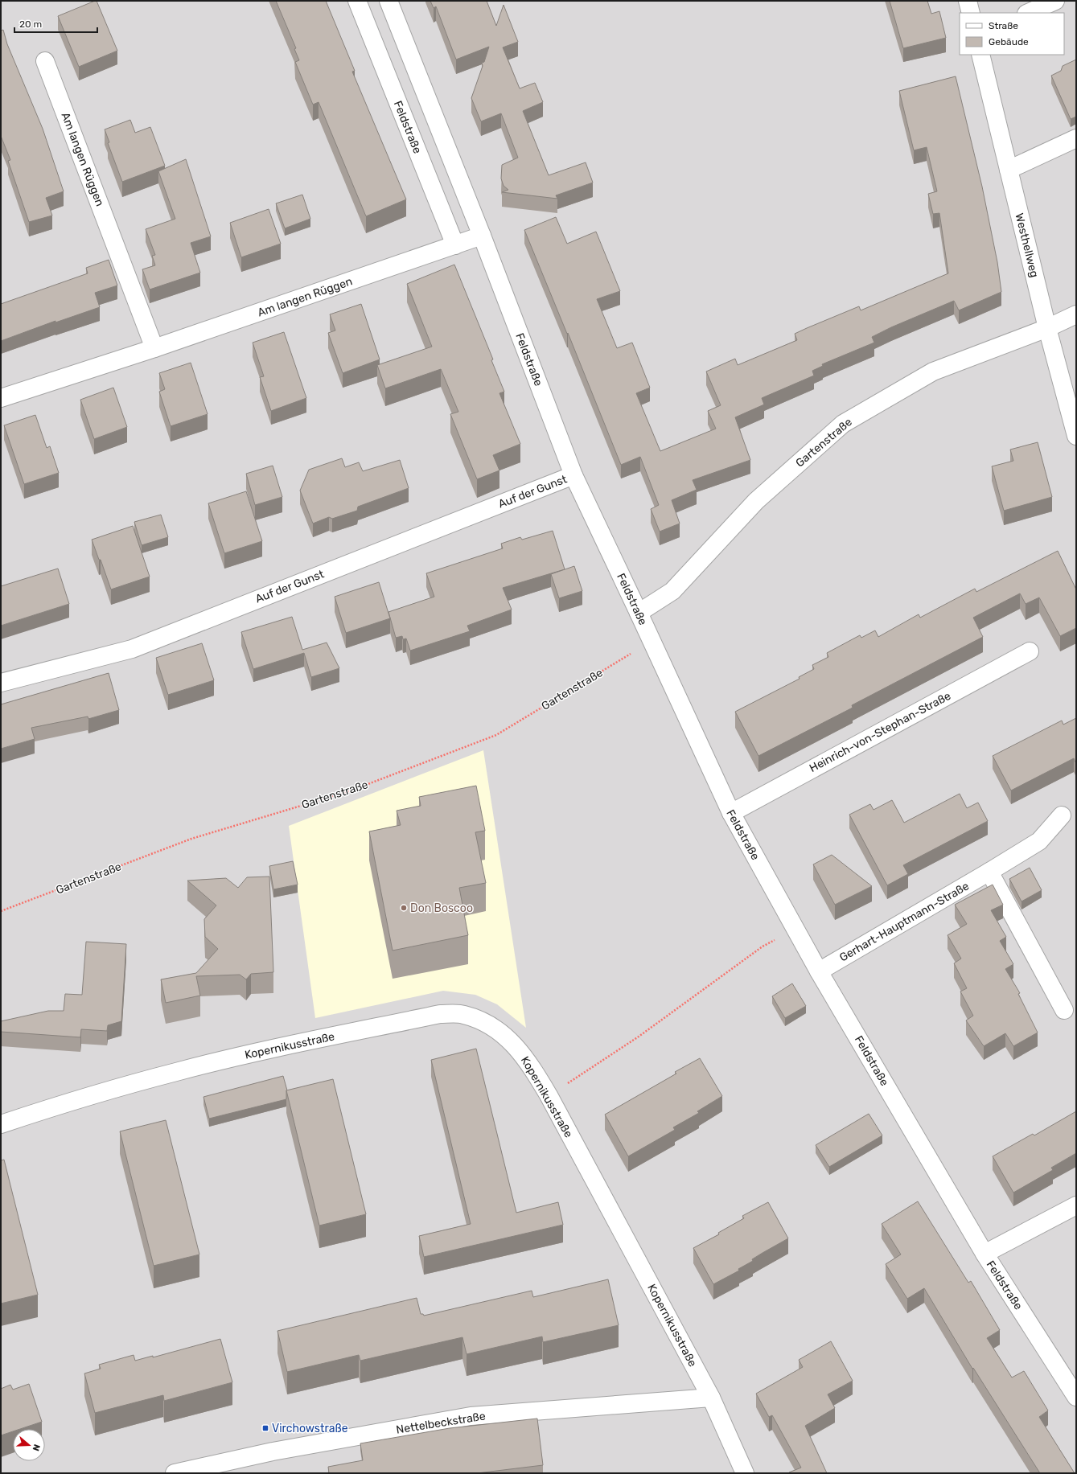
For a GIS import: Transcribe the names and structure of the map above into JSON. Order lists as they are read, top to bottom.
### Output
{
  "streets": {
    "street": [
      "Feldstraße",
      "Am langen Rüggen",
      "Westhellweg",
      "Gartenstraße",
      "Auf der Gunst",
      "Heinrich-von-Stephan-Straße",
      "Gerhart-Hauptmann-Straße",
      "Kopernikusstraße",
      "Nettelbeckstraße"
    ]
  },
  "crossings": [
    ["Feldstraße", "Am langen Rüggen"],
    ["Feldstraße", "Gartenstraße"],
    ["Feldstraße", "Auf der Gunst"],
    ["Feldstraße", "Heinrich-von-Stephan-Straße"],
    ["Feldstraße", "Gerhart-Hauptmann-Straße"],
    ["Westhellweg", "Gartenstraße"],
    ["Kopernikusstraße", "Nettelbeckstraße"]
  ],
  "places": {
    "other": ["Don Boscoo"],
    "transit": ["Virchowstraße"]
  },
  "legend": ["Straße", "Gebäude"],
  "scale_bar": "20 m",
  "north": "right"
}
